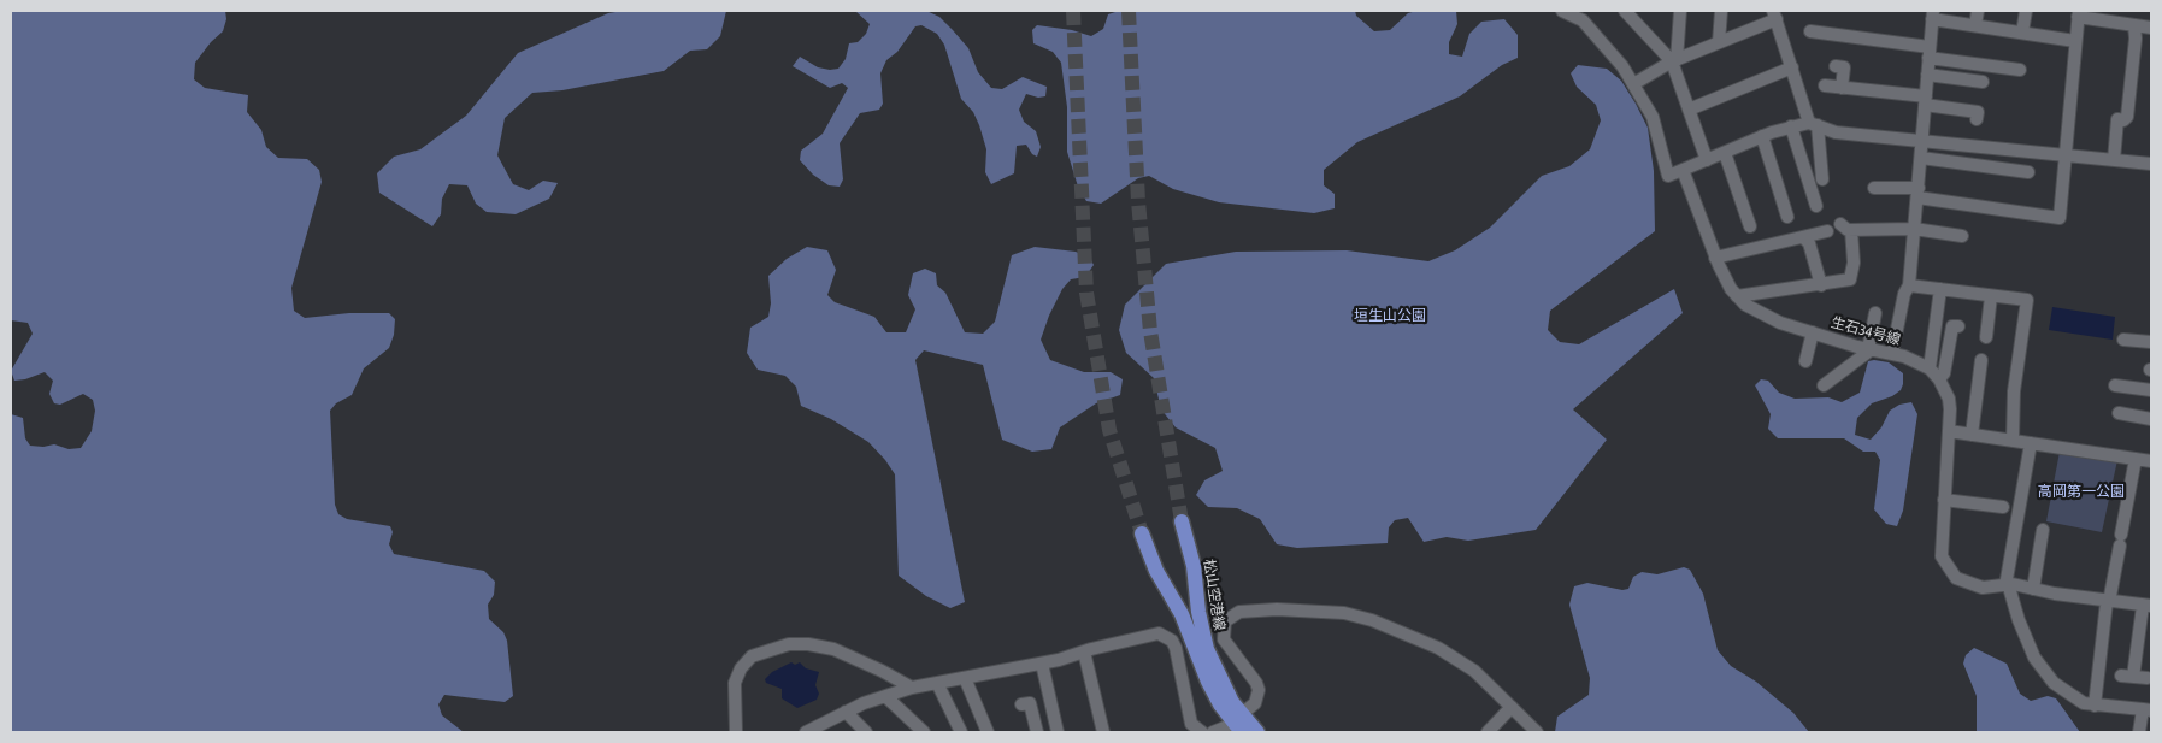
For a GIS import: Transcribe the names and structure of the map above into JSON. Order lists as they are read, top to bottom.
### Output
{
  "streets": {
    "main road": ["松山空港線"],
    "street": ["生石34号線"]
  },
  "parks": ["垣生山公園", "高岡第一公園"]
}
